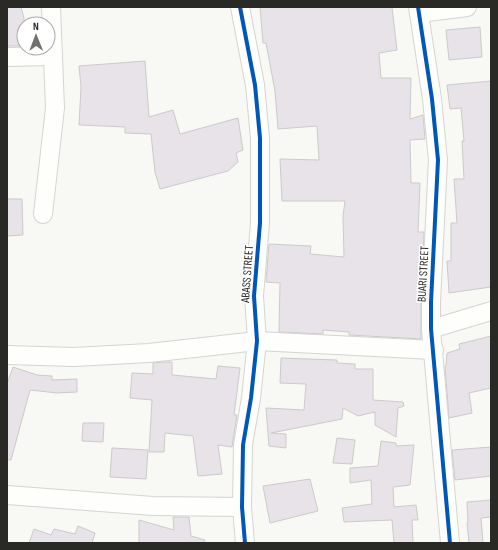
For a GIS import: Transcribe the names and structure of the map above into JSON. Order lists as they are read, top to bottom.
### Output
{
  "streets": {
    "street": ["ABASS STREET", "BUARI STREET"]
  },
  "north": "top"
}
